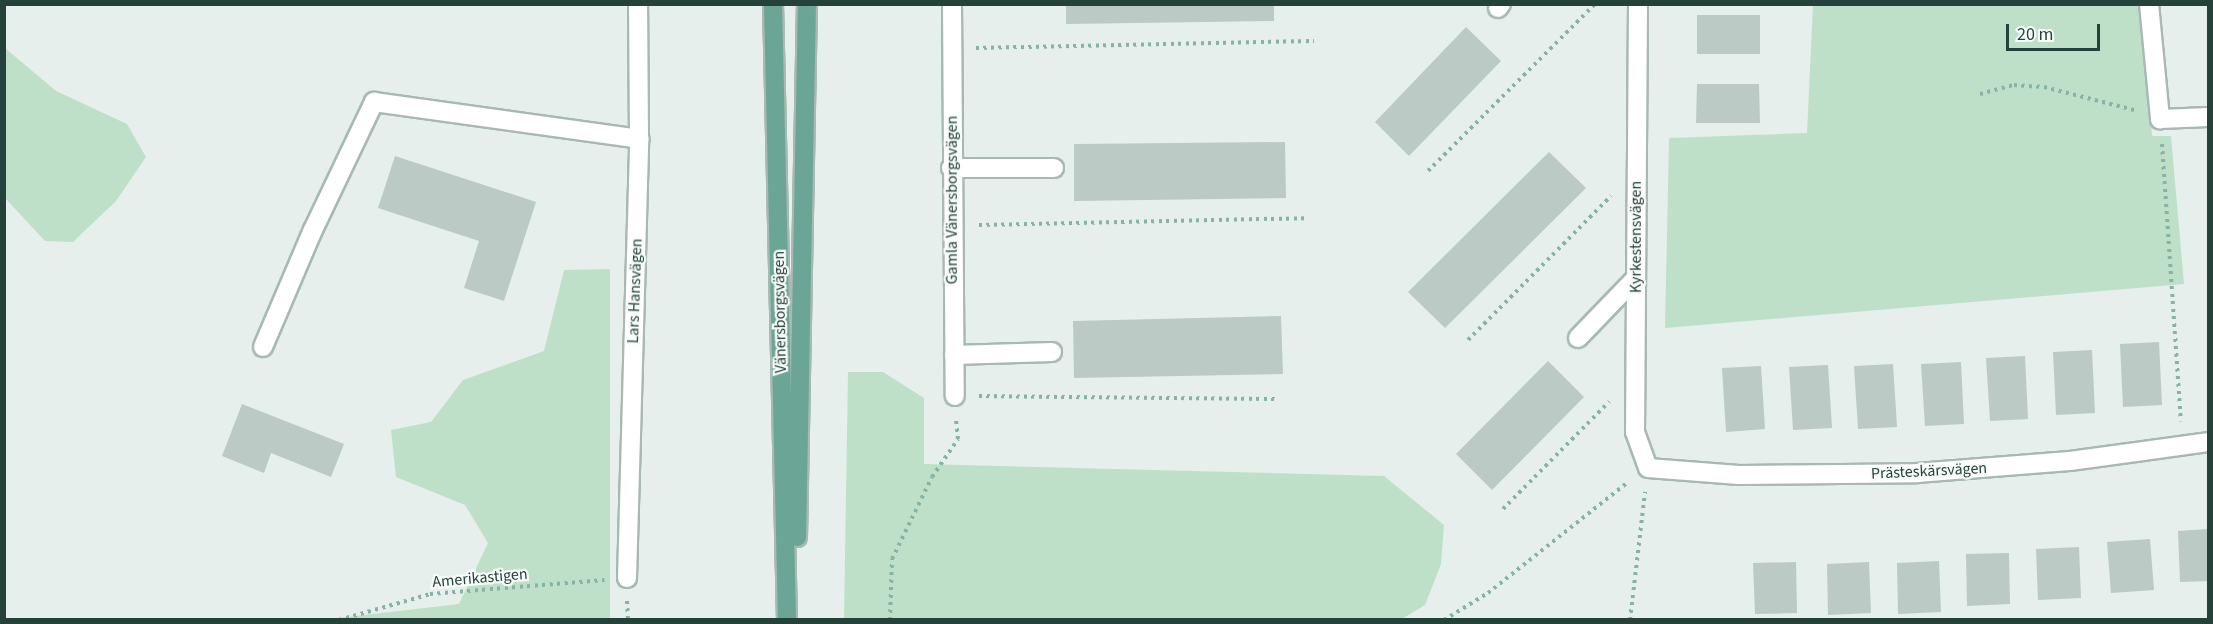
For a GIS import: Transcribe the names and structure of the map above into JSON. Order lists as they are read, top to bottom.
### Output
{
  "streets": {
    "main road": ["Vänersborgsvägen"],
    "street": [
      "Gamla Vänersborgsvägen",
      "Kyrkestensvägen",
      "Lars Hansvägen",
      "Prästeskärsvägen"
    ],
    "path": ["Amerikastigen"]
  },
  "crossings": [
    ["Kyrkestensvägen", "Prästeskärsvägen"],
    ["Lars Hansvägen", "Amerikastigen"]
  ],
  "scale_bar": "20 m"
}
